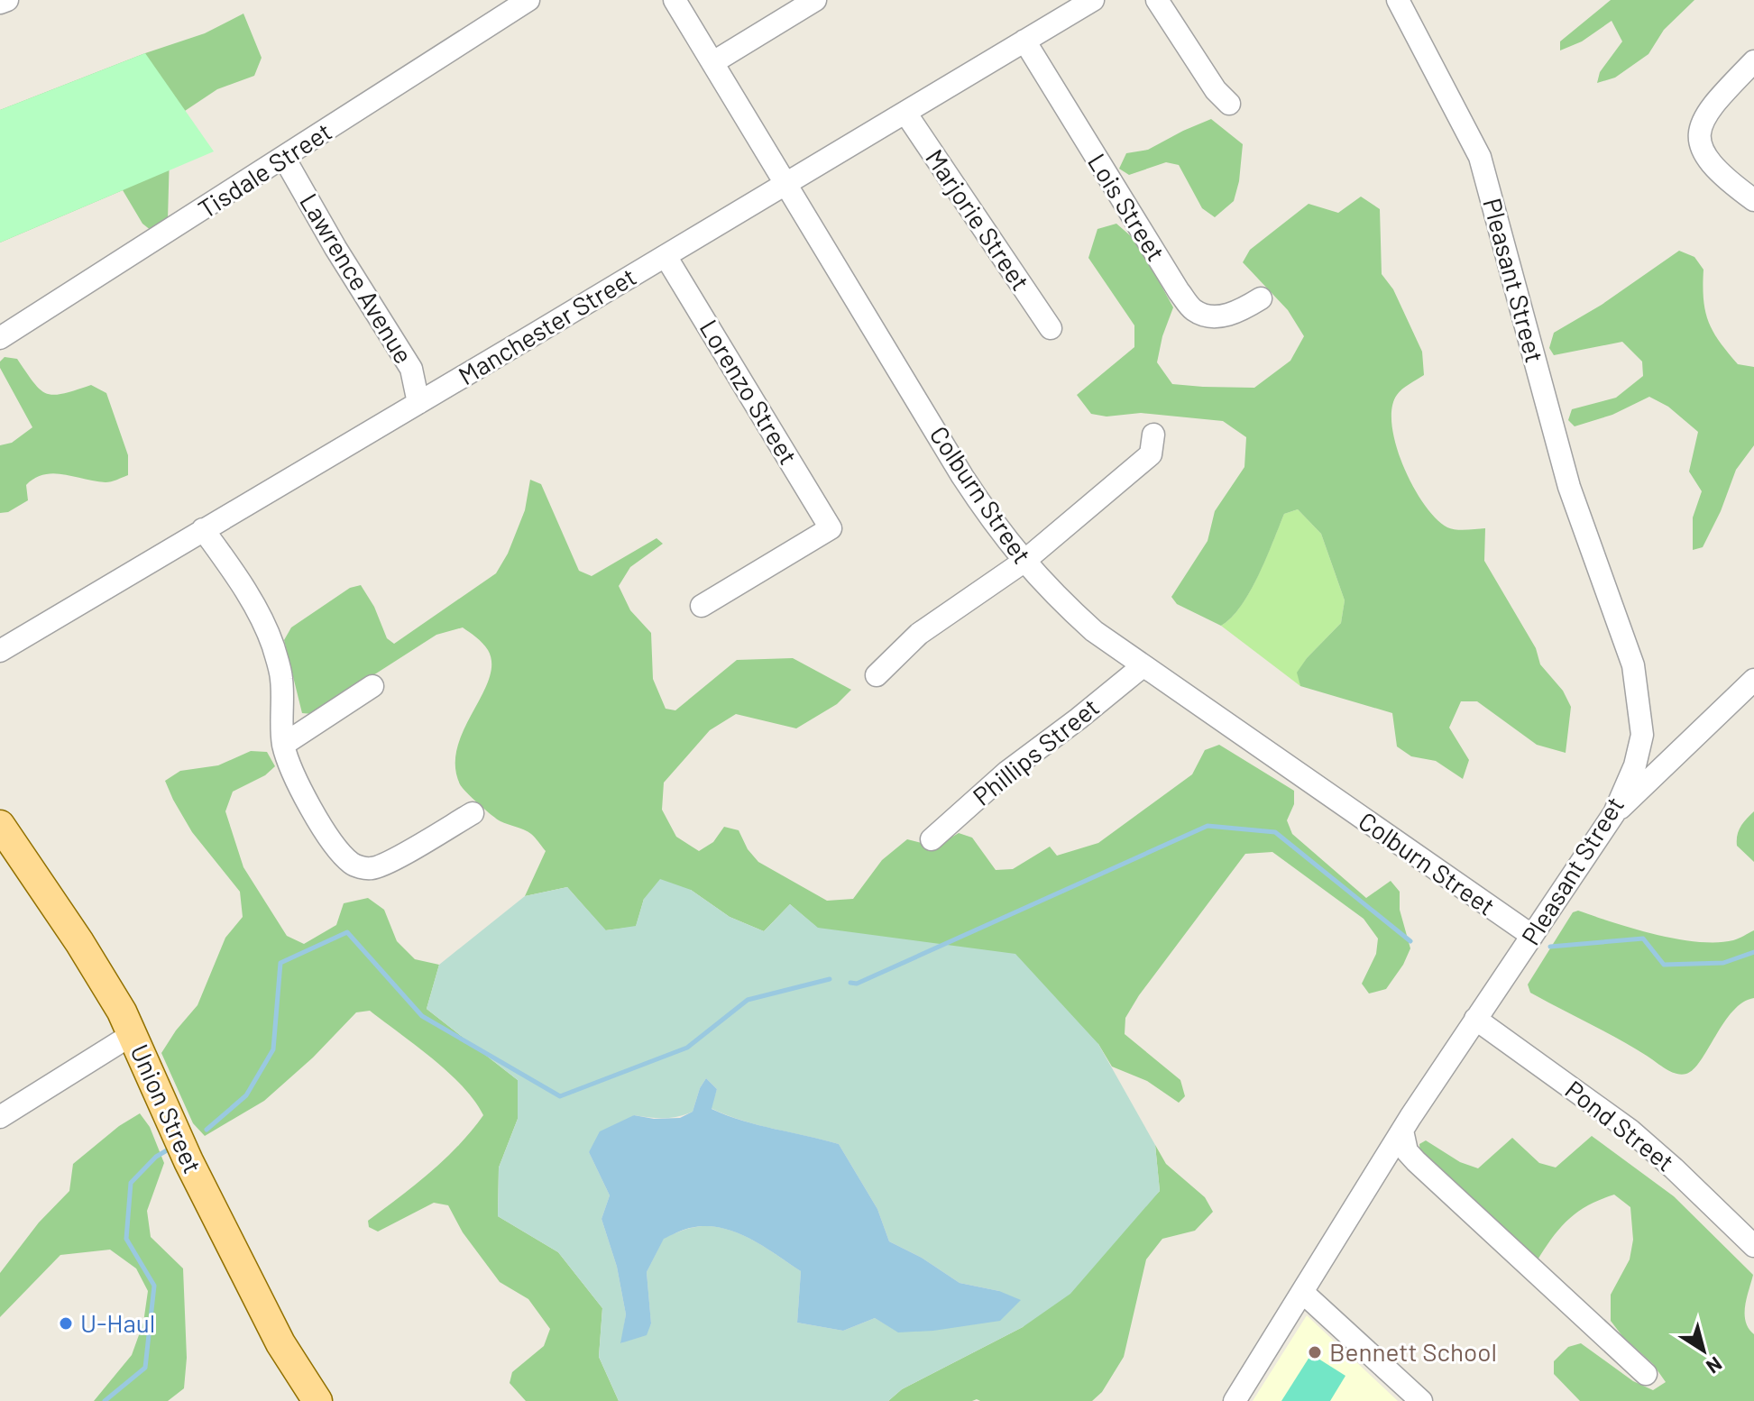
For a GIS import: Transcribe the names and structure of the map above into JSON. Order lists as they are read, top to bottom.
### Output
{
  "streets": {
    "main road": ["Union Street"],
    "street": [
      "Tisdale Street",
      "Lois Street",
      "Marjorie Street",
      "Lawrence Avenue",
      "Pleasant Street",
      "Manchester Street",
      "Lorenzo Street",
      "Colburn Street",
      "Phillips Street",
      "Pond Street"
    ]
  },
  "crossings": [
    ["Tisdale Street", "Lawrence Avenue"],
    ["Lois Street", "Manchester Street"],
    ["Marjorie Street", "Manchester Street"],
    ["Lawrence Avenue", "Manchester Street"],
    ["Pleasant Street", "Colburn Street"],
    ["Pleasant Street", "Pond Street"],
    ["Manchester Street", "Lorenzo Street"],
    ["Manchester Street", "Colburn Street"],
    ["Colburn Street", "Phillips Street"]
  ],
  "places": ["U-Haul", "Bennett School"],
  "north": "bottom right"
}
